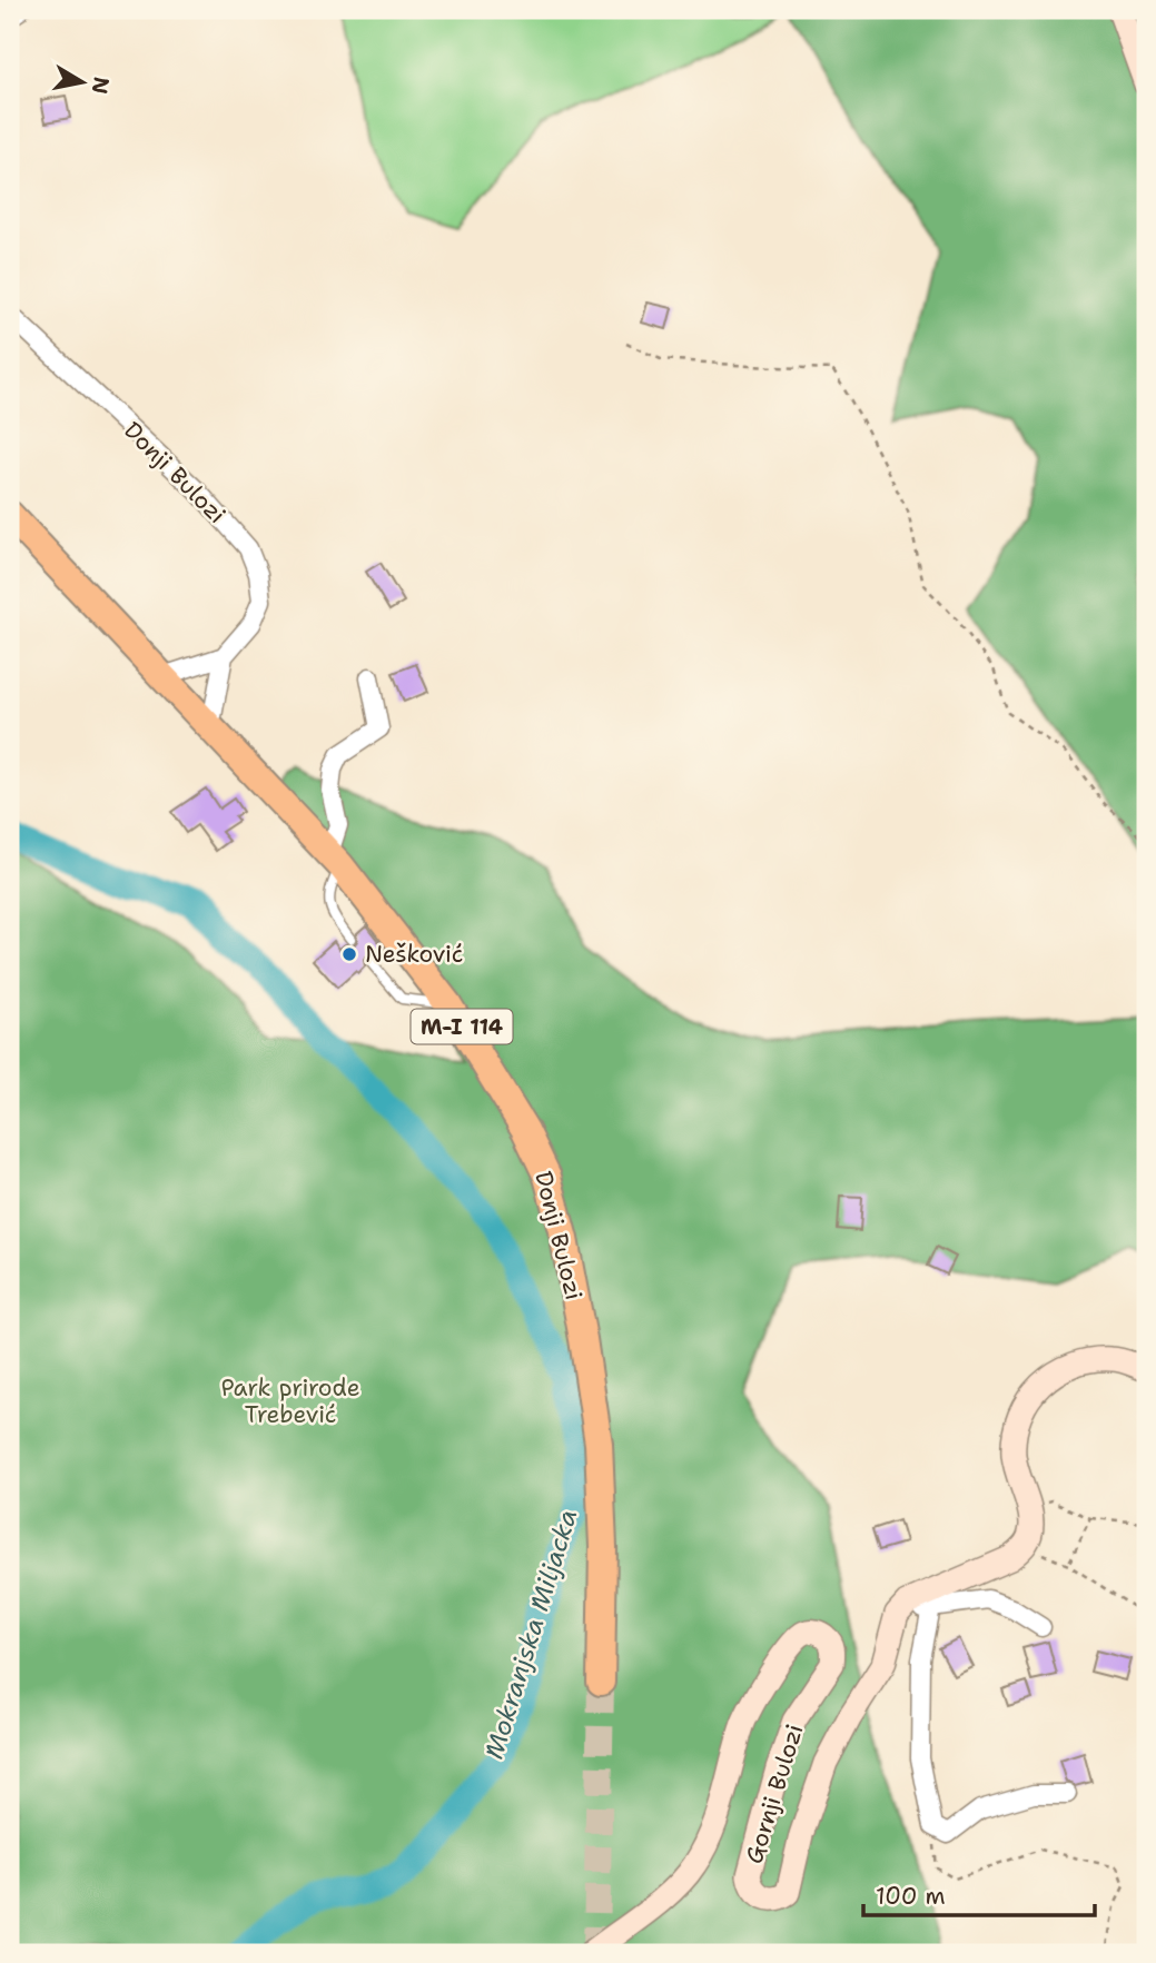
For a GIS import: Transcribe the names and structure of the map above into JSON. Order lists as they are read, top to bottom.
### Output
{
  "streets": {
    "main road": ["Donji Bulozi", "M-I 114"],
    "street": ["Gornji Bulozi"]
  },
  "water": ["Mokranjska Miljacka"],
  "parks": ["Park prirode Trebević"],
  "places": ["Nešković"],
  "scale_bar": "100 m",
  "north": "right"
}
